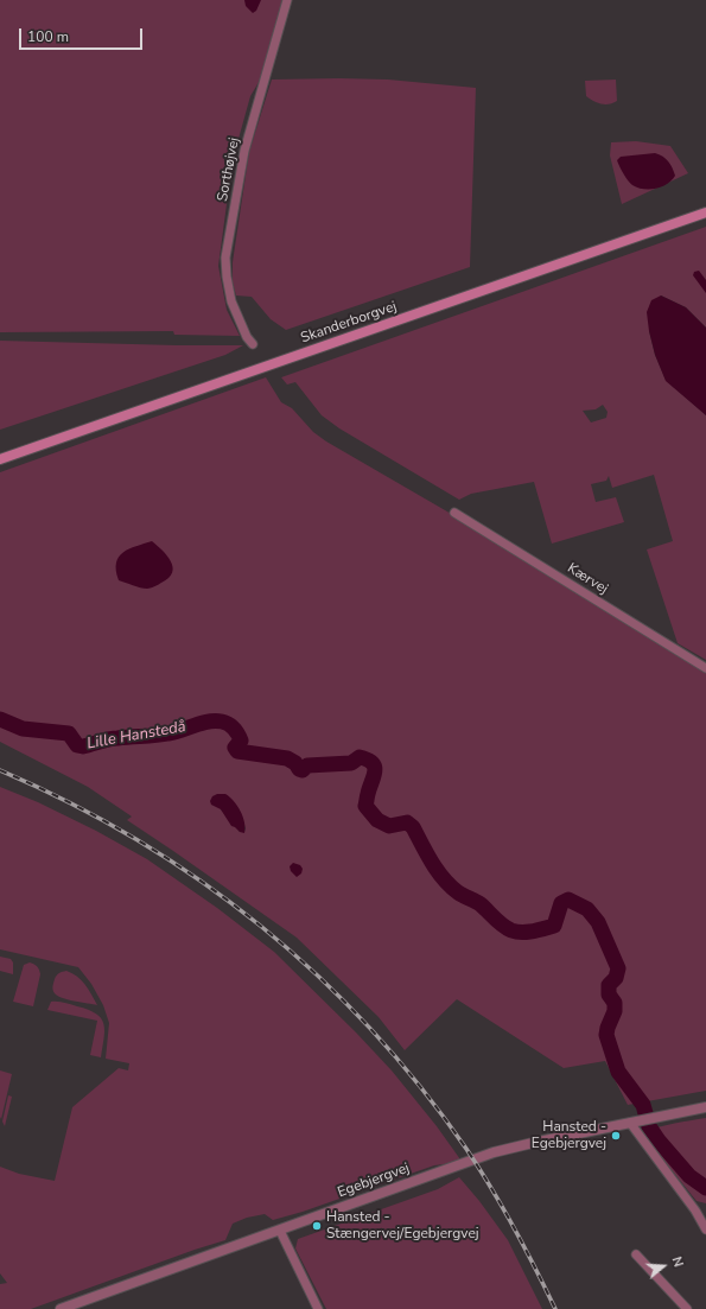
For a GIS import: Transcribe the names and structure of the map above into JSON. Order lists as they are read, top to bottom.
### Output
{
  "streets": {
    "main road": ["Skanderborgvej"],
    "street": ["Sorthøjvej", "Kærvej", "Egebjergvej"]
  },
  "water": ["Lille Hanstedå"],
  "places": ["Hansted - Egebjergvej", "Hansted - Stængervej/Egebjergvej"],
  "scale_bar": "100 m",
  "north": "right"
}
